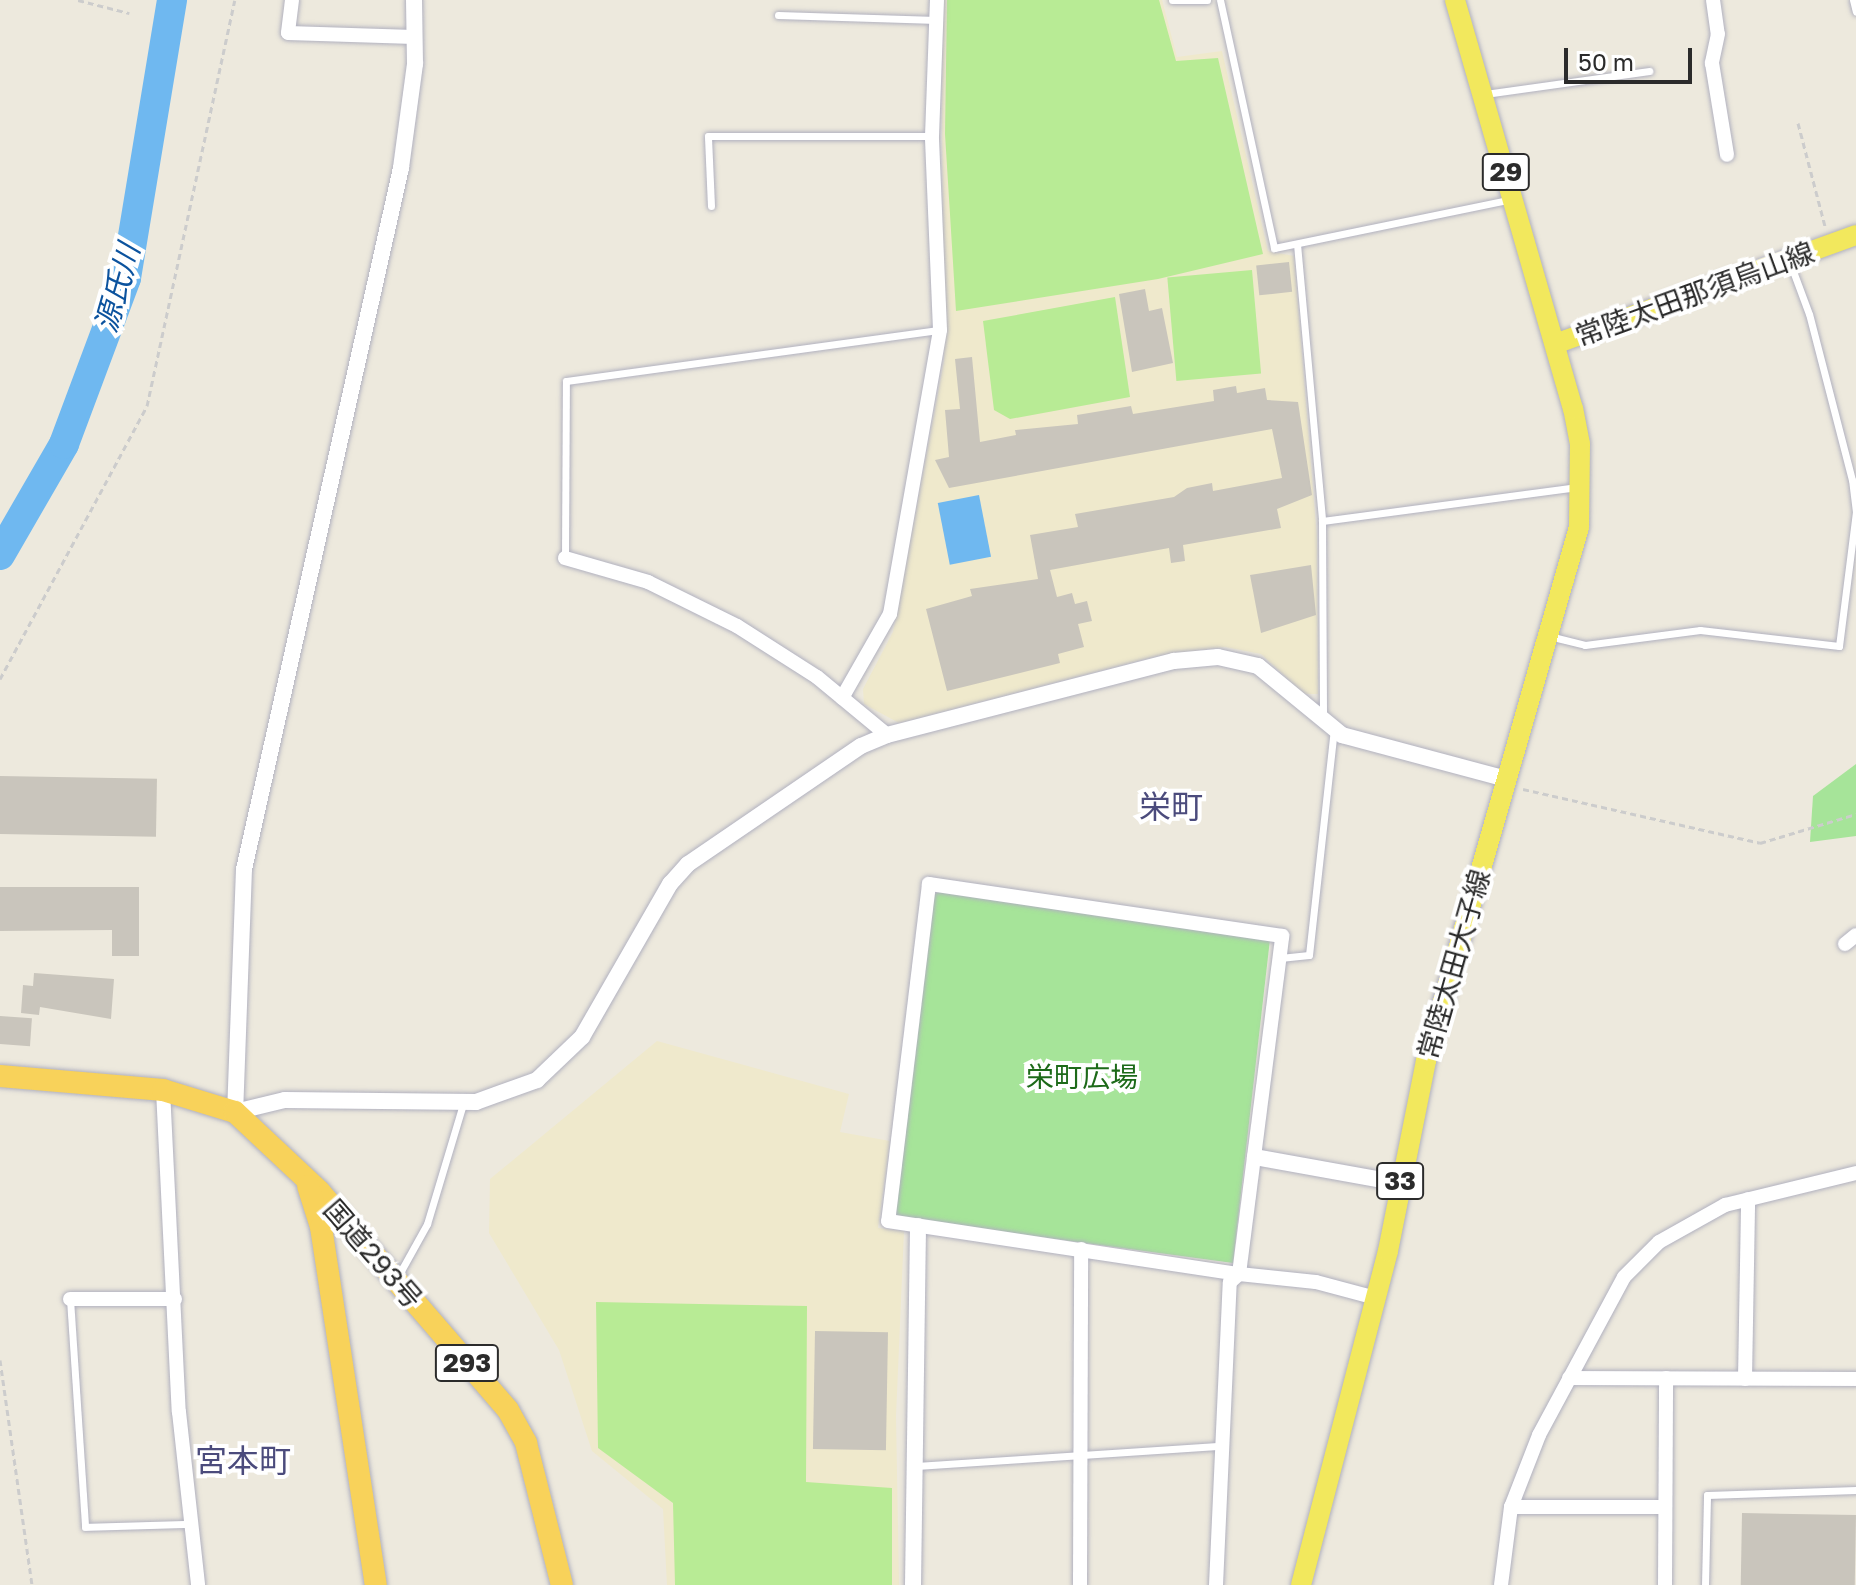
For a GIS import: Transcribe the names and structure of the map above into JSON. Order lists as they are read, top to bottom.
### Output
{
  "streets": {
    "highway": ["国道293号", "293"],
    "main road": [
      "29",
      "常陸太田那須烏山線",
      "常陸太田大子線",
      "33"
    ]
  },
  "crossings": [
    ["常陸太田那須烏山線", "常陸太田大子線"]
  ],
  "districts": ["栄町", "宮本町"],
  "water": ["源氏川"],
  "parks": ["栄町広場"],
  "scale_bar": "50 m"
}
